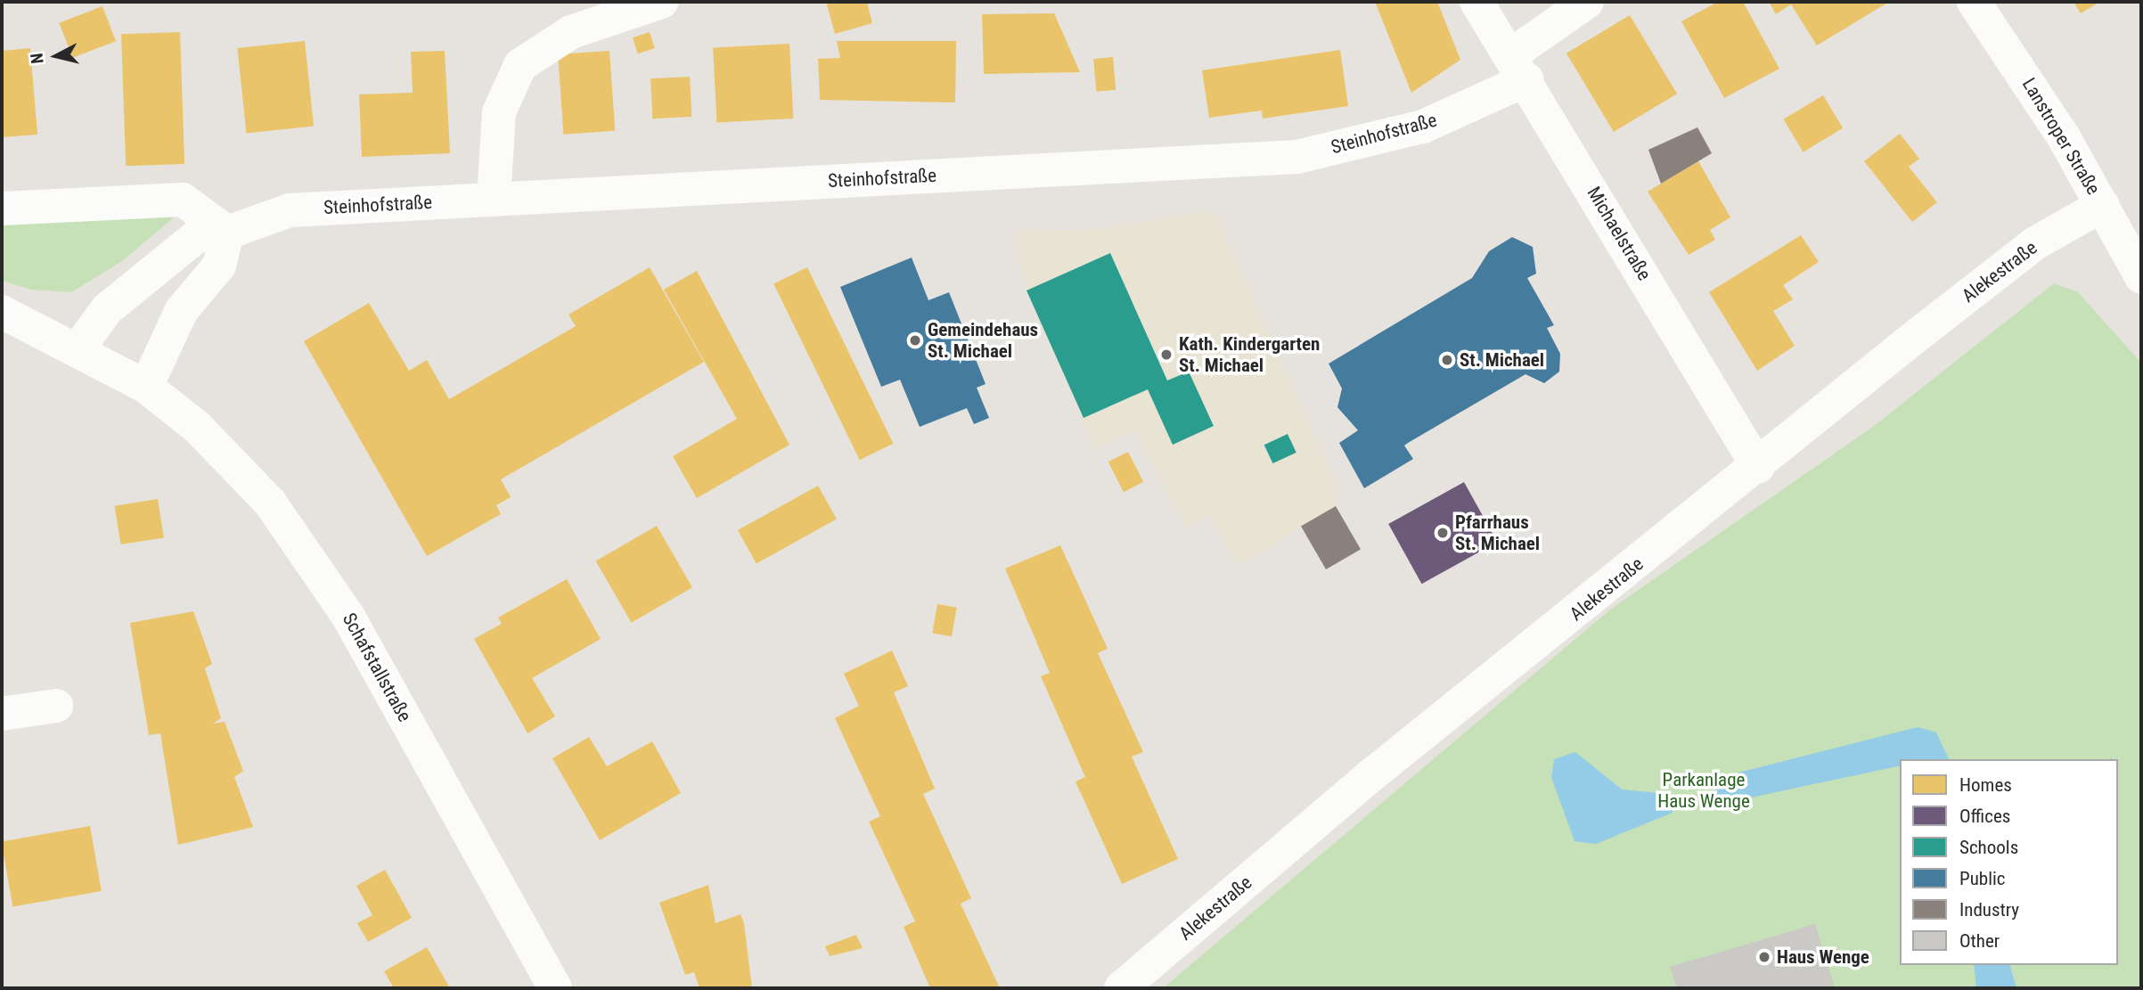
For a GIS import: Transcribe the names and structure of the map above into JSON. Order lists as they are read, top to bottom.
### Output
{
  "streets": {
    "street": [
      "Steinhofstraße",
      "Lanstroper Straße",
      "Michaelstraße",
      "Alekestraße",
      "Schafstallstraße"
    ]
  },
  "crossings": [
    ["Steinhofstraße", "Michaelstraße"],
    ["Lanstroper Straße", "Alekestraße"],
    ["Michaelstraße", "Alekestraße"]
  ],
  "parks": ["Parkanlage Haus Wenge"],
  "places": [
    "Gemeindehaus St. Michael",
    "Kath. Kindergarten St. Michael",
    "St. Michael",
    "Pfarrhaus St. Michael",
    "Haus Wenge"
  ],
  "legend": [
    "Homes",
    "Offices",
    "Schools",
    "Public",
    "Industry",
    "Other"
  ],
  "north": "left"
}
